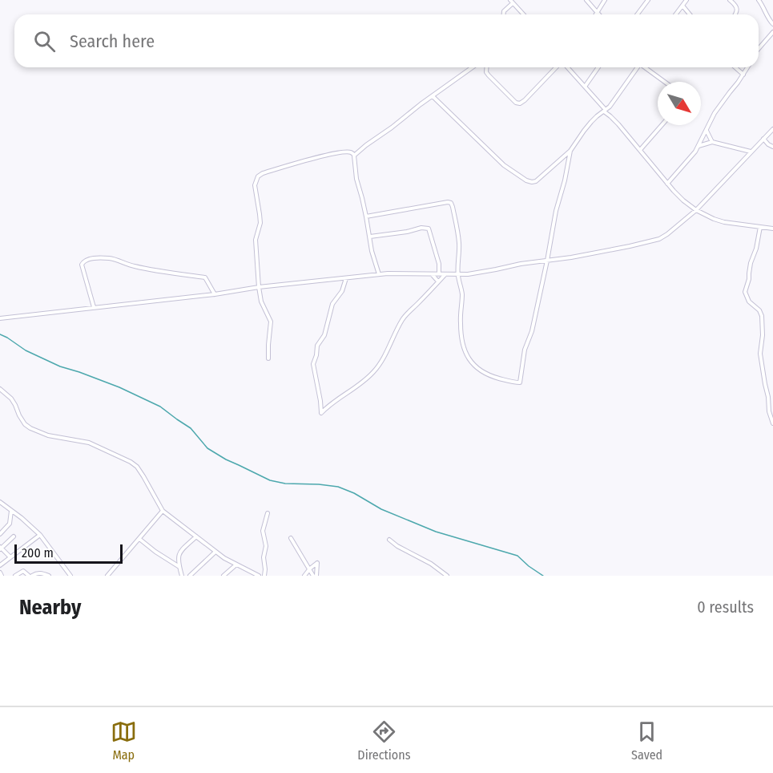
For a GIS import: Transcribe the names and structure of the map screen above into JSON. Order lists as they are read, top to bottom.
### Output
{
  "scale_bar": "200 m",
  "north": "bottom right",
  "page": {
    "search": "Search here",
    "scale": "200 m",
    "heading": ["Nearby", "0 results"],
    "nav": ["Map", "Directions", "Saved"]
  }
}
